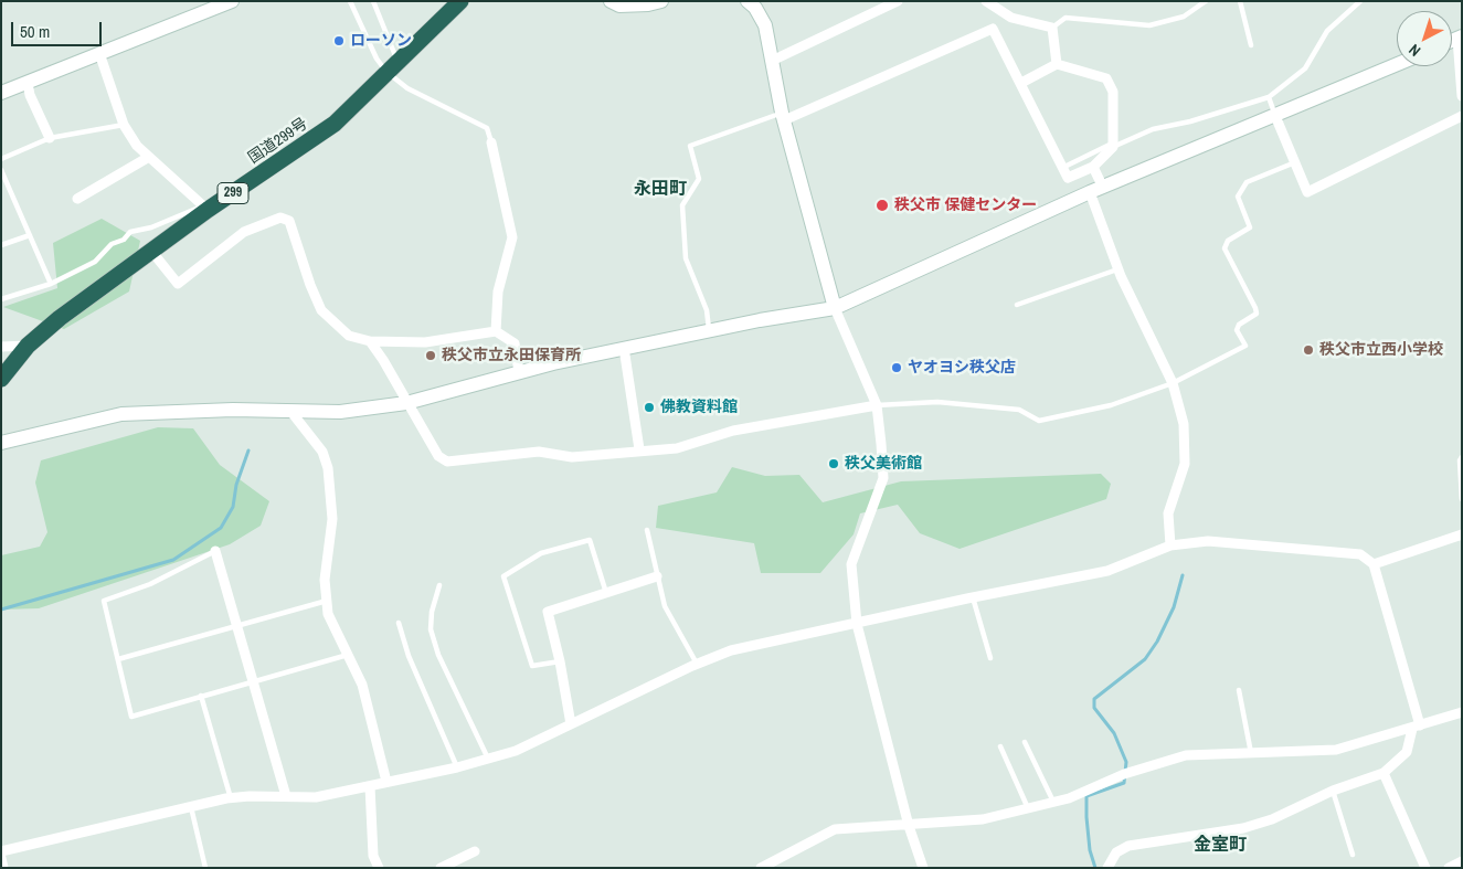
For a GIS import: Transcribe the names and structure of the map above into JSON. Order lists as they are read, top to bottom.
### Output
{
  "streets": {
    "highway": ["国道299号", "299"]
  },
  "districts": ["永田町", "金室町"],
  "places": [
    "ローソン",
    "秩父市 保健センター",
    "秩父市立西小学校",
    "秩父市立永田保育所",
    "ヤオヨシ秩父店",
    "佛教資料館",
    "秩父美術館"
  ],
  "scale_bar": "50 m",
  "north": "bottom left"
}
